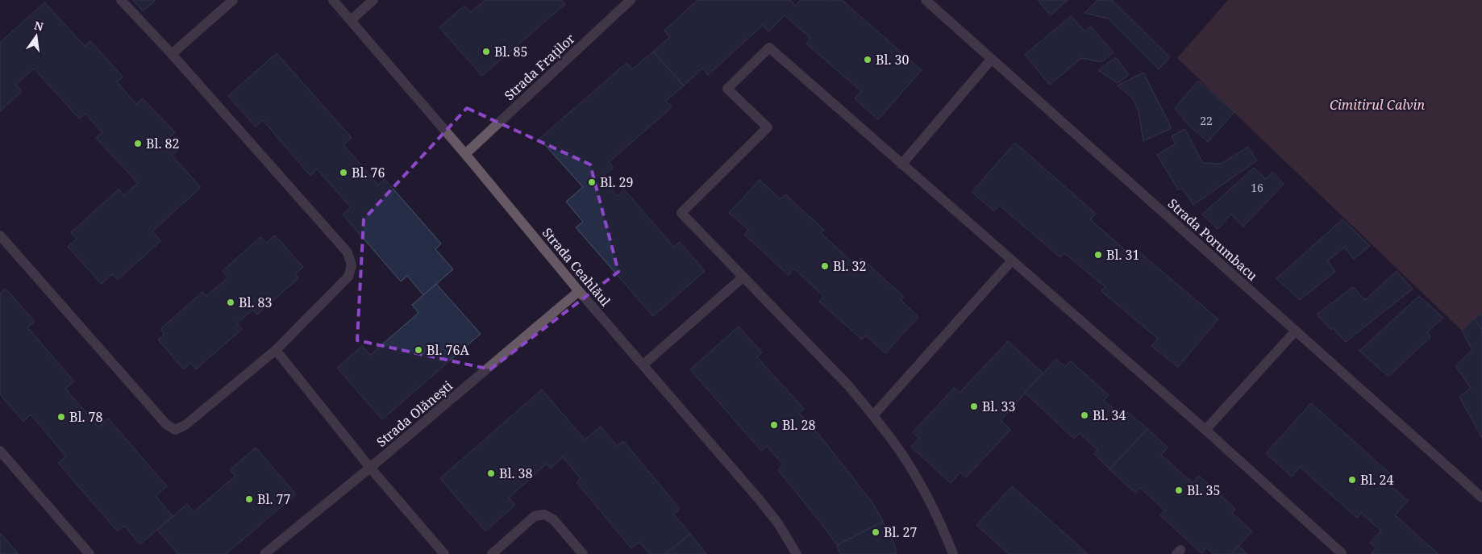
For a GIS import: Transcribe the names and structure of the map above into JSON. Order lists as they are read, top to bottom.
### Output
{
  "streets": {
    "street": [
      "Strada Fraților",
      "Strada Porumbacu",
      "Strada Ceahlăul",
      "Strada Olănești"
    ]
  },
  "crossings": [
    ["Strada Fraților", "Strada Ceahlăul"],
    ["Strada Ceahlăul", "Strada Olănești"]
  ],
  "parks": ["Cimitirul Calvin"],
  "places": [
    "Bl. 85",
    "Bl. 30",
    "Bl. 82",
    "Bl. 76",
    "Bl. 29",
    "Bl. 31",
    "Bl. 32",
    "Bl. 83",
    "Bl. 76A",
    "Bl. 33",
    "Bl. 34",
    "Bl. 78",
    "Bl. 28",
    "Bl. 38",
    "Bl. 24",
    "Bl. 35",
    "Bl. 77",
    "Bl. 27"
  ],
  "house_numbers": ["22", "16"],
  "north": "top"
}
